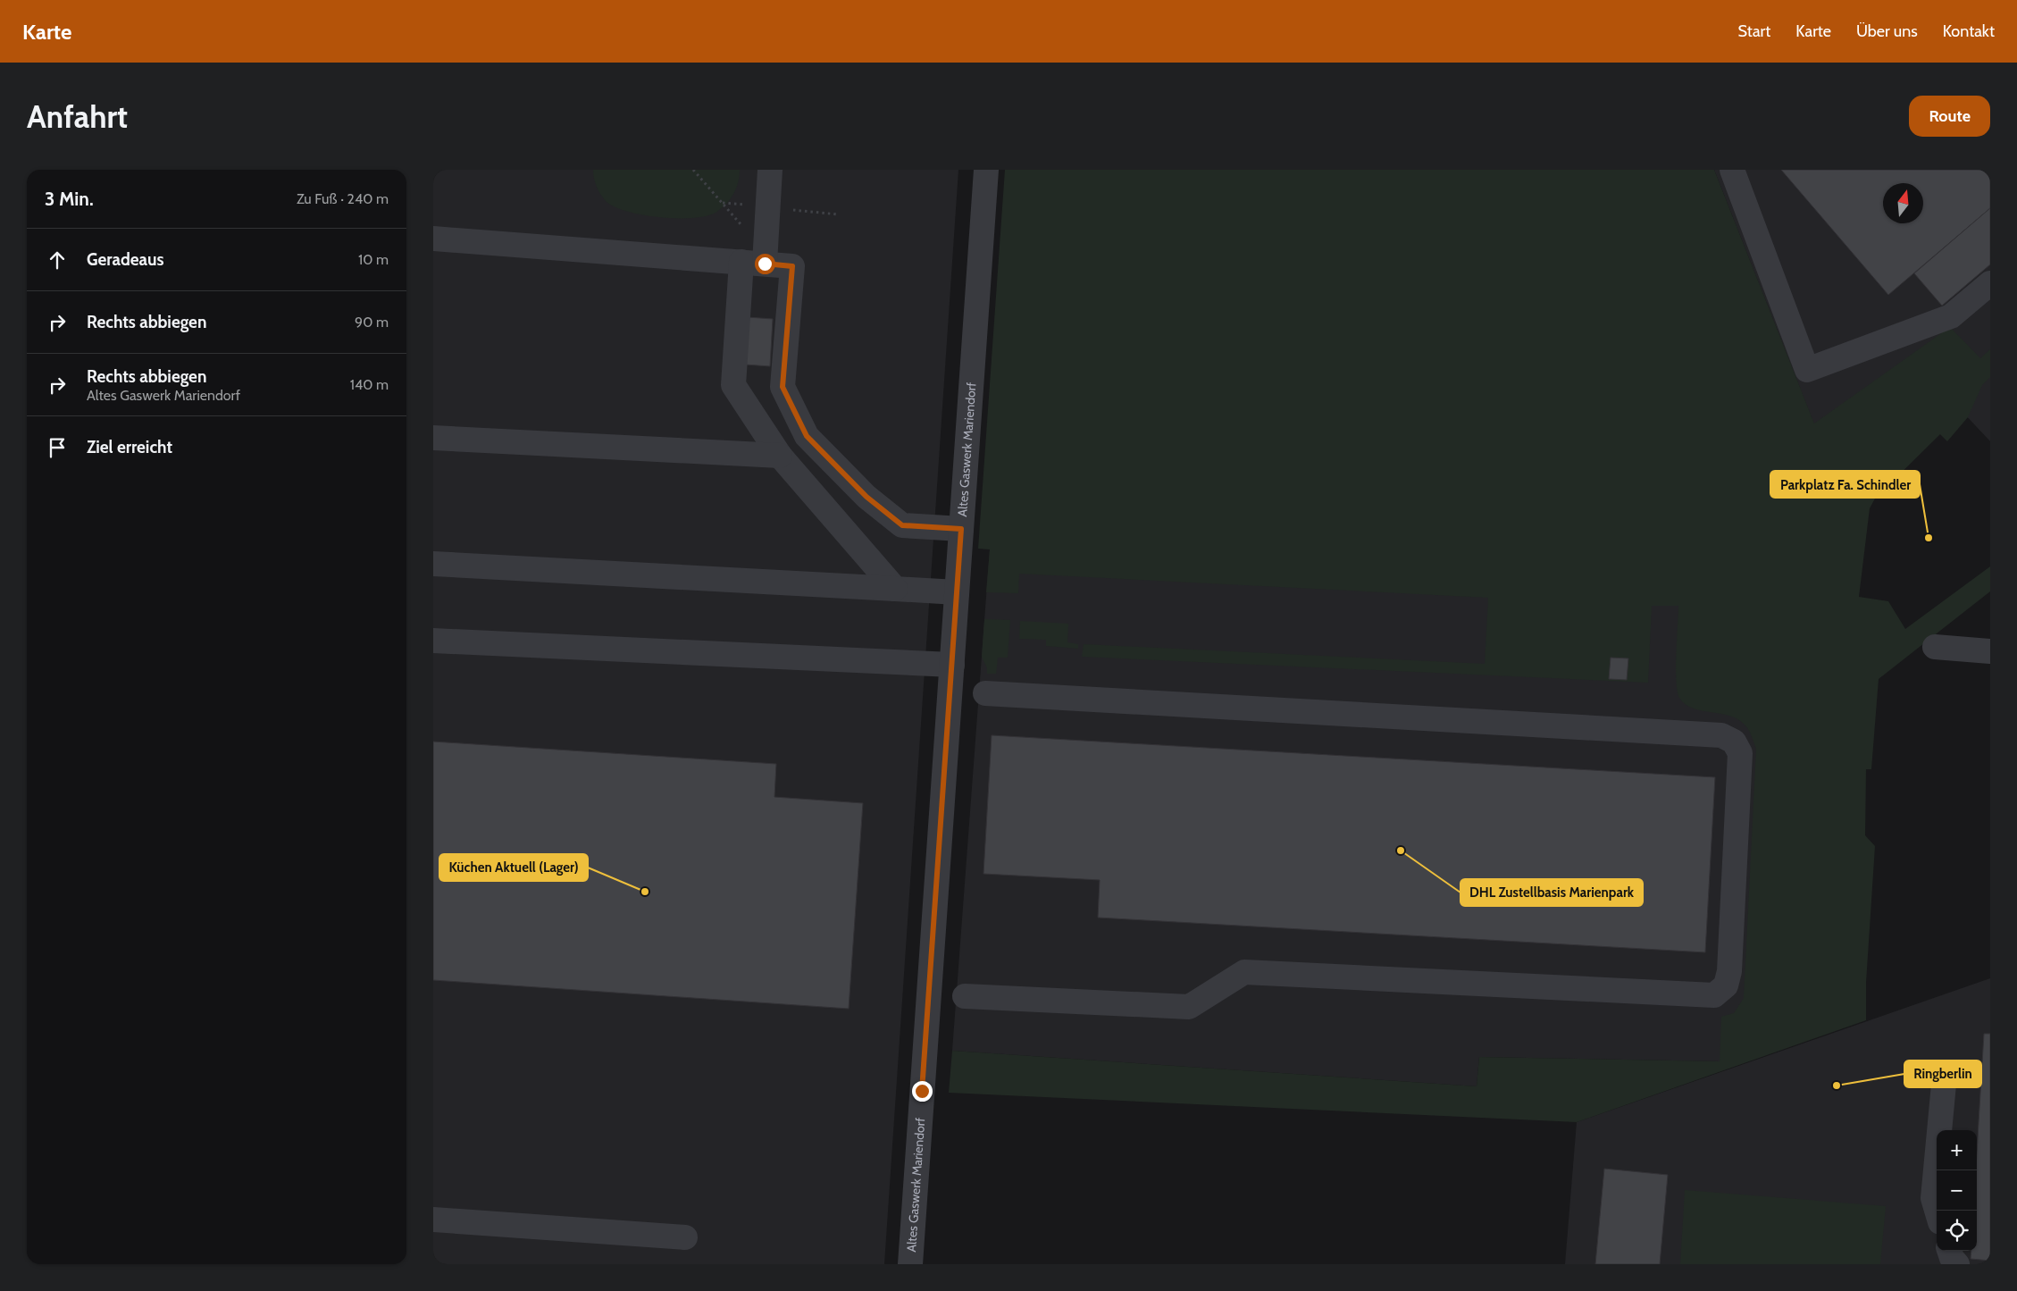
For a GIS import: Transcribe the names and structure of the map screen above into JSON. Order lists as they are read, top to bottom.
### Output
{
  "streets": {
    "street": ["Altes Gaswerk Mariendorf"]
  },
  "places": [
    "Parkplatz Fa. Schindler",
    "DHL Zustellbasis Marienpark",
    "Küchen Aktuell (Lager)",
    "Ringberlin"
  ],
  "north": "top",
  "page": {
    "header": "Karte",
    "nav": [
      "Start",
      "Karte",
      "Über uns",
      "Kontakt"
    ],
    "buttons": "Route",
    "title": "Anfahrt",
    "heading": ["3 Min.", "Zu Fuß · 240 m"],
    "list": [
      ["Geradeaus", "10 m"],
      ["Rechts abbiegen", "90 m"],
      ["Rechts abbiegen", "Altes Gaswerk Mariendorf", "140 m"],
      "Ziel erreicht"
    ],
    "map_buttons": ["+", "−"]
  }
}
